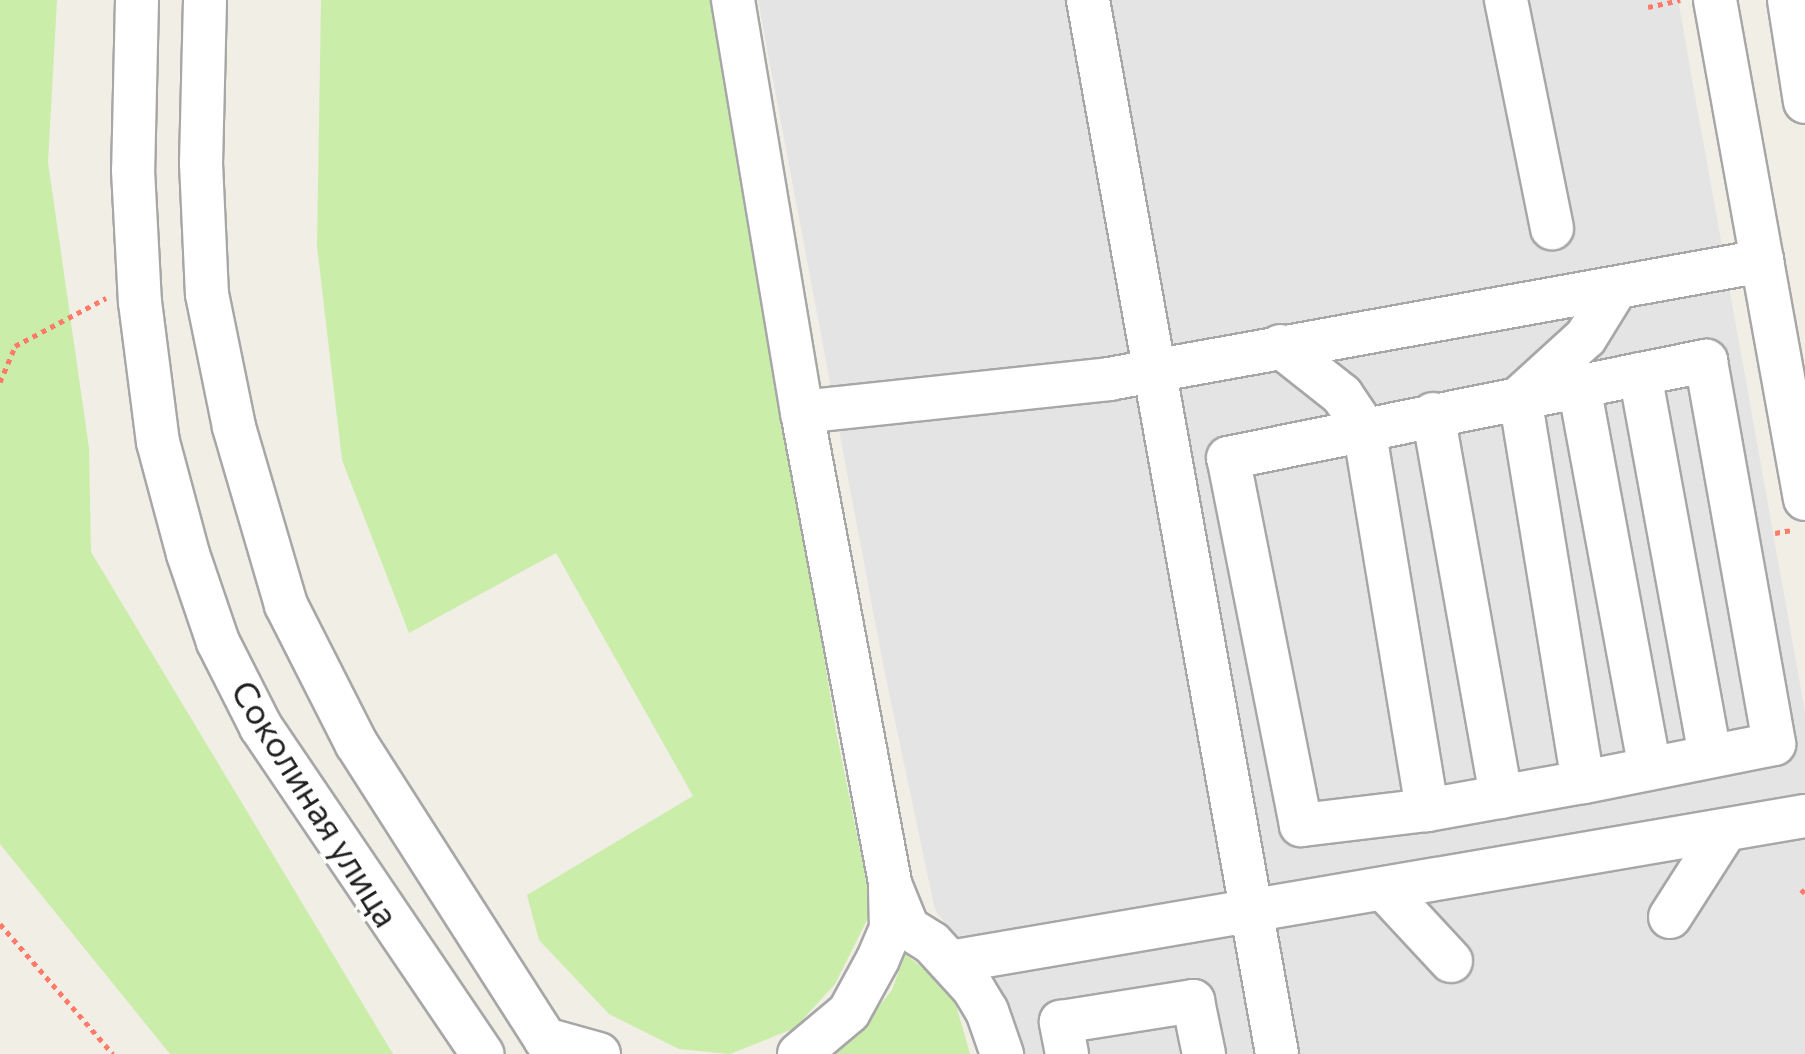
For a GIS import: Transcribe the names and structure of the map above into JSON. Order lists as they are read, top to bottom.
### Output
{
  "streets": {
    "street": ["Соколиная улица"]
  }
}
